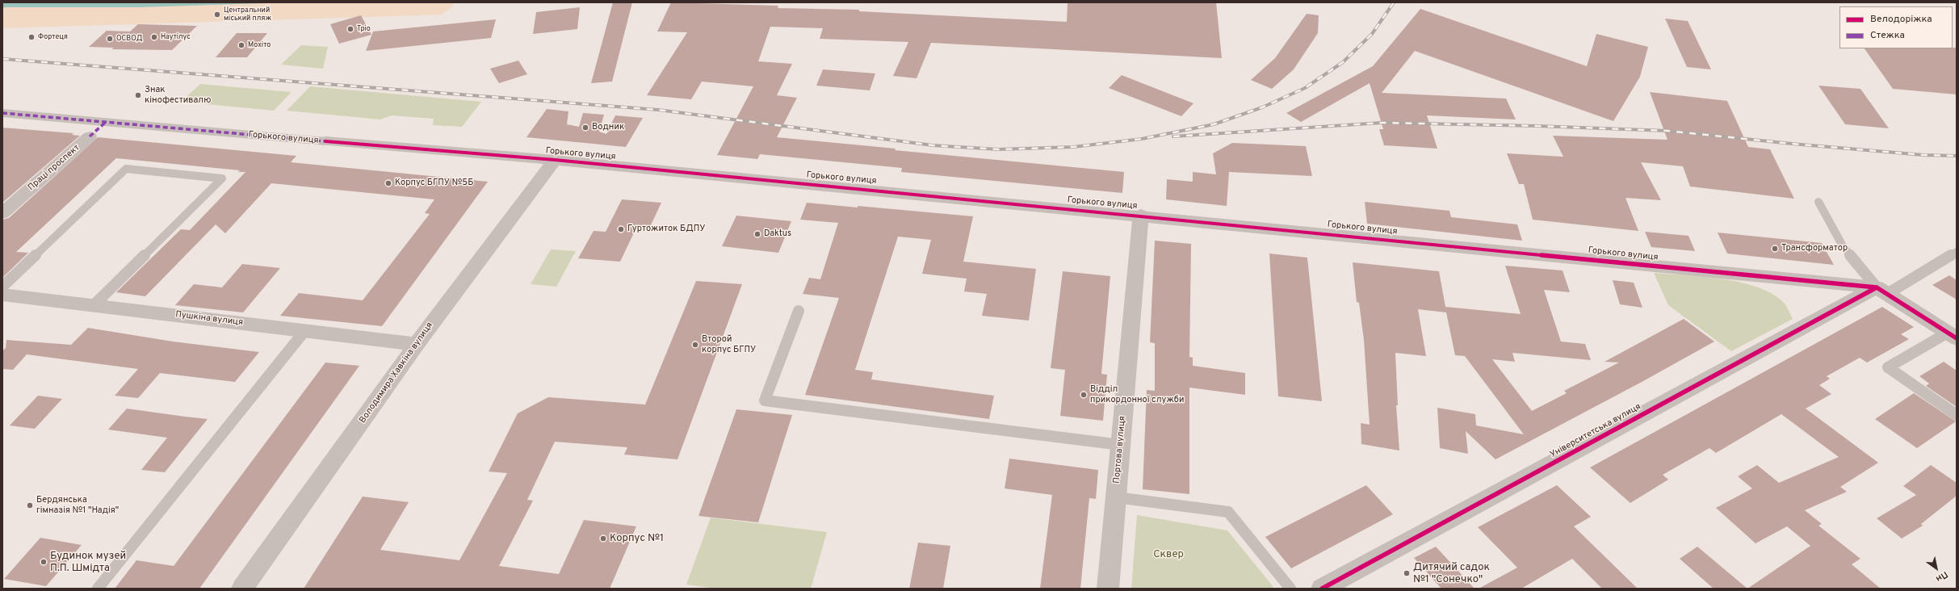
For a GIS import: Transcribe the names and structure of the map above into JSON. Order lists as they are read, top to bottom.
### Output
{
  "streets": {
    "street": [
      "Горького вулиця",
      "Праці проспект",
      "Пушкіна вулиця",
      "Володимира Хавкіна вулиця",
      "Університетська вулиця",
      "Портова вулиця"
    ]
  },
  "crossings": [
    ["Горького вулиця", "Праці проспект"],
    ["Горького вулиця", "Володимира Хавкіна вулиця"],
    ["Горького вулиця", "Університетська вулиця"],
    ["Горького вулиця", "Портова вулиця"],
    ["Пушкіна вулиця", "Володимира Хавкіна вулиця"]
  ],
  "parks": ["Сквер"],
  "places": [
    "Центральний міський пляж",
    "Тріо",
    "Фортеця",
    "Наутілус",
    "ОСВОД",
    "Мохіто",
    "Знак кінофестивалю",
    "Водник",
    "Корпус БГПУ №5Б",
    "Гуртожиток БДПУ",
    "Daktus",
    "Трансформатор",
    "Второй корпус БГПУ",
    "Відділ прикордонної служби",
    "Бердянська гімназія №1 \"Надія\"",
    "Корпус №1",
    "Будинок музей П.П. Шмідта",
    "Дитячий садок №1 \"Сонечко\""
  ],
  "legend": ["Велодоріжка", "Стежка"],
  "north": "bottom right"
}
